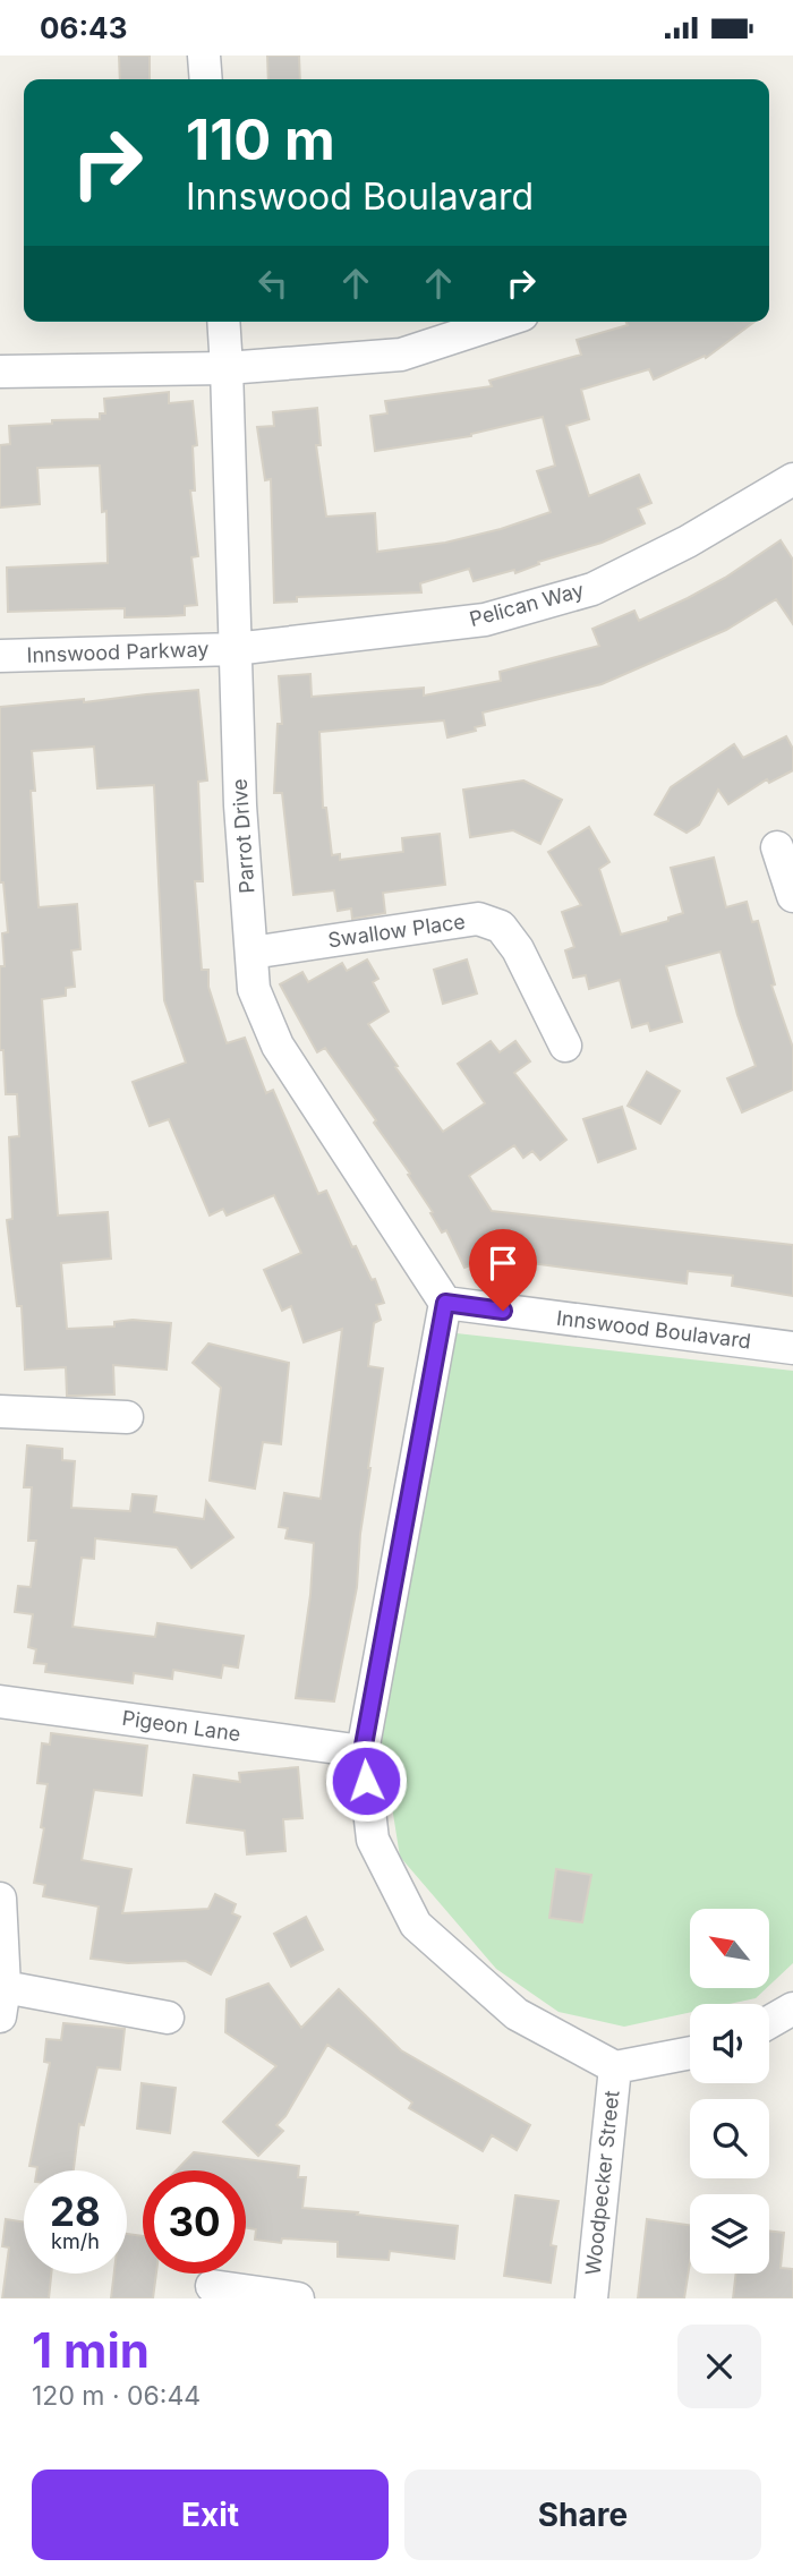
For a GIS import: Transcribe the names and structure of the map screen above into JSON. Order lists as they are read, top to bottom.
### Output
{
  "streets": {
    "street": [
      "Pelican Way",
      "Innswood Parkway",
      "Parrot Drive",
      "Swallow Place",
      "Innswood Boulavard",
      "Pigeon Lane",
      "Woodpecker Street"
    ]
  },
  "crossings": [
    ["Pelican Way", "Innswood Parkway"],
    ["Pelican Way", "Parrot Drive"],
    ["Innswood Parkway", "Parrot Drive"],
    ["Parrot Drive", "Swallow Place"],
    ["Parrot Drive", "Innswood Boulavard"]
  ],
  "north": "top left",
  "page": {
    "status": "06:43",
    "turn": ["110 m", "Innswood Boulavard"],
    "speed": "28 km/h",
    "limit": "30",
    "heading": ["1 min", "120 m · 06:44"],
    "buttons": ["Exit", "Share"]
  }
}
